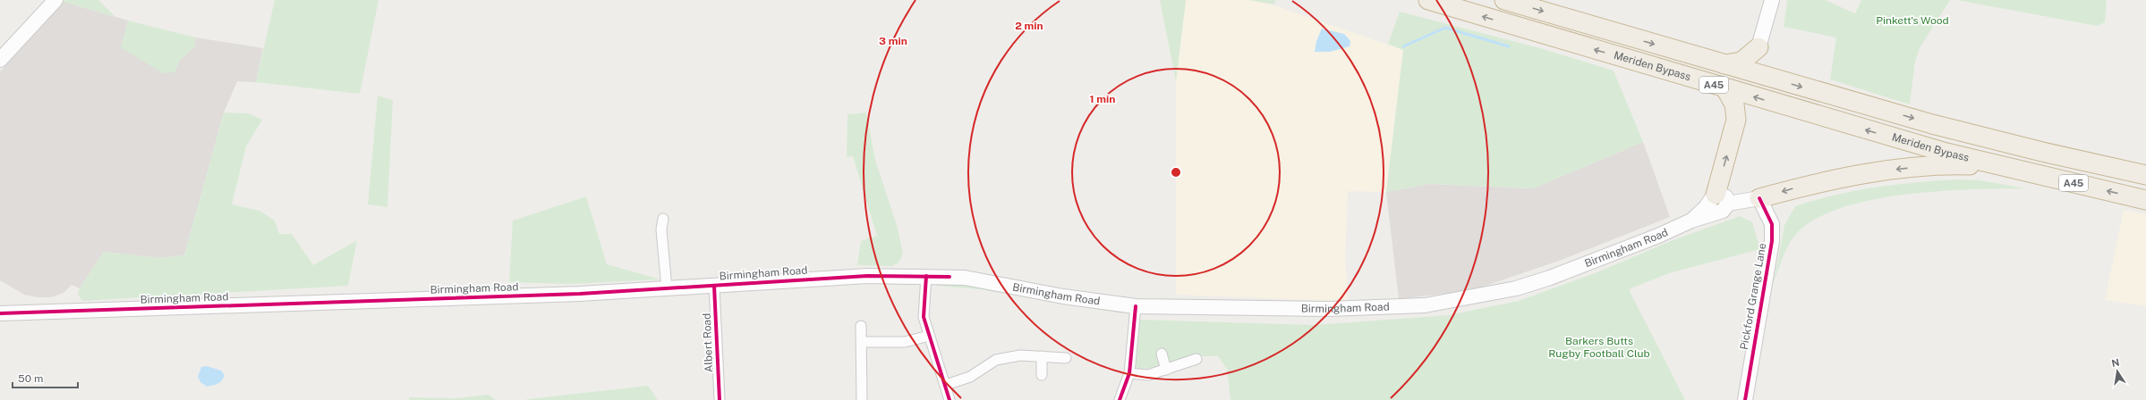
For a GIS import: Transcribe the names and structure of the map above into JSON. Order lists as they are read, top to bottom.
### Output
{
  "streets": {
    "highway": ["Meriden Bypass", "A45"],
    "main road": ["Birmingham Road", "Pickford Grange Lane"],
    "street": ["Albert Road"]
  },
  "crossings": [
    ["Meriden Bypass", "A45"],
    ["A45", "Birmingham Road"],
    ["A45", "Pickford Grange Lane"],
    ["Birmingham Road", "Pickford Grange Lane"],
    ["Birmingham Road", "Albert Road"]
  ],
  "parks": ["Pinkett's Wood", "Barkers Butts Rugby Football Club"],
  "scale_bar": "50 m",
  "north": "top",
  "rings": ["2 min", "3 min", "1 min"]
}
